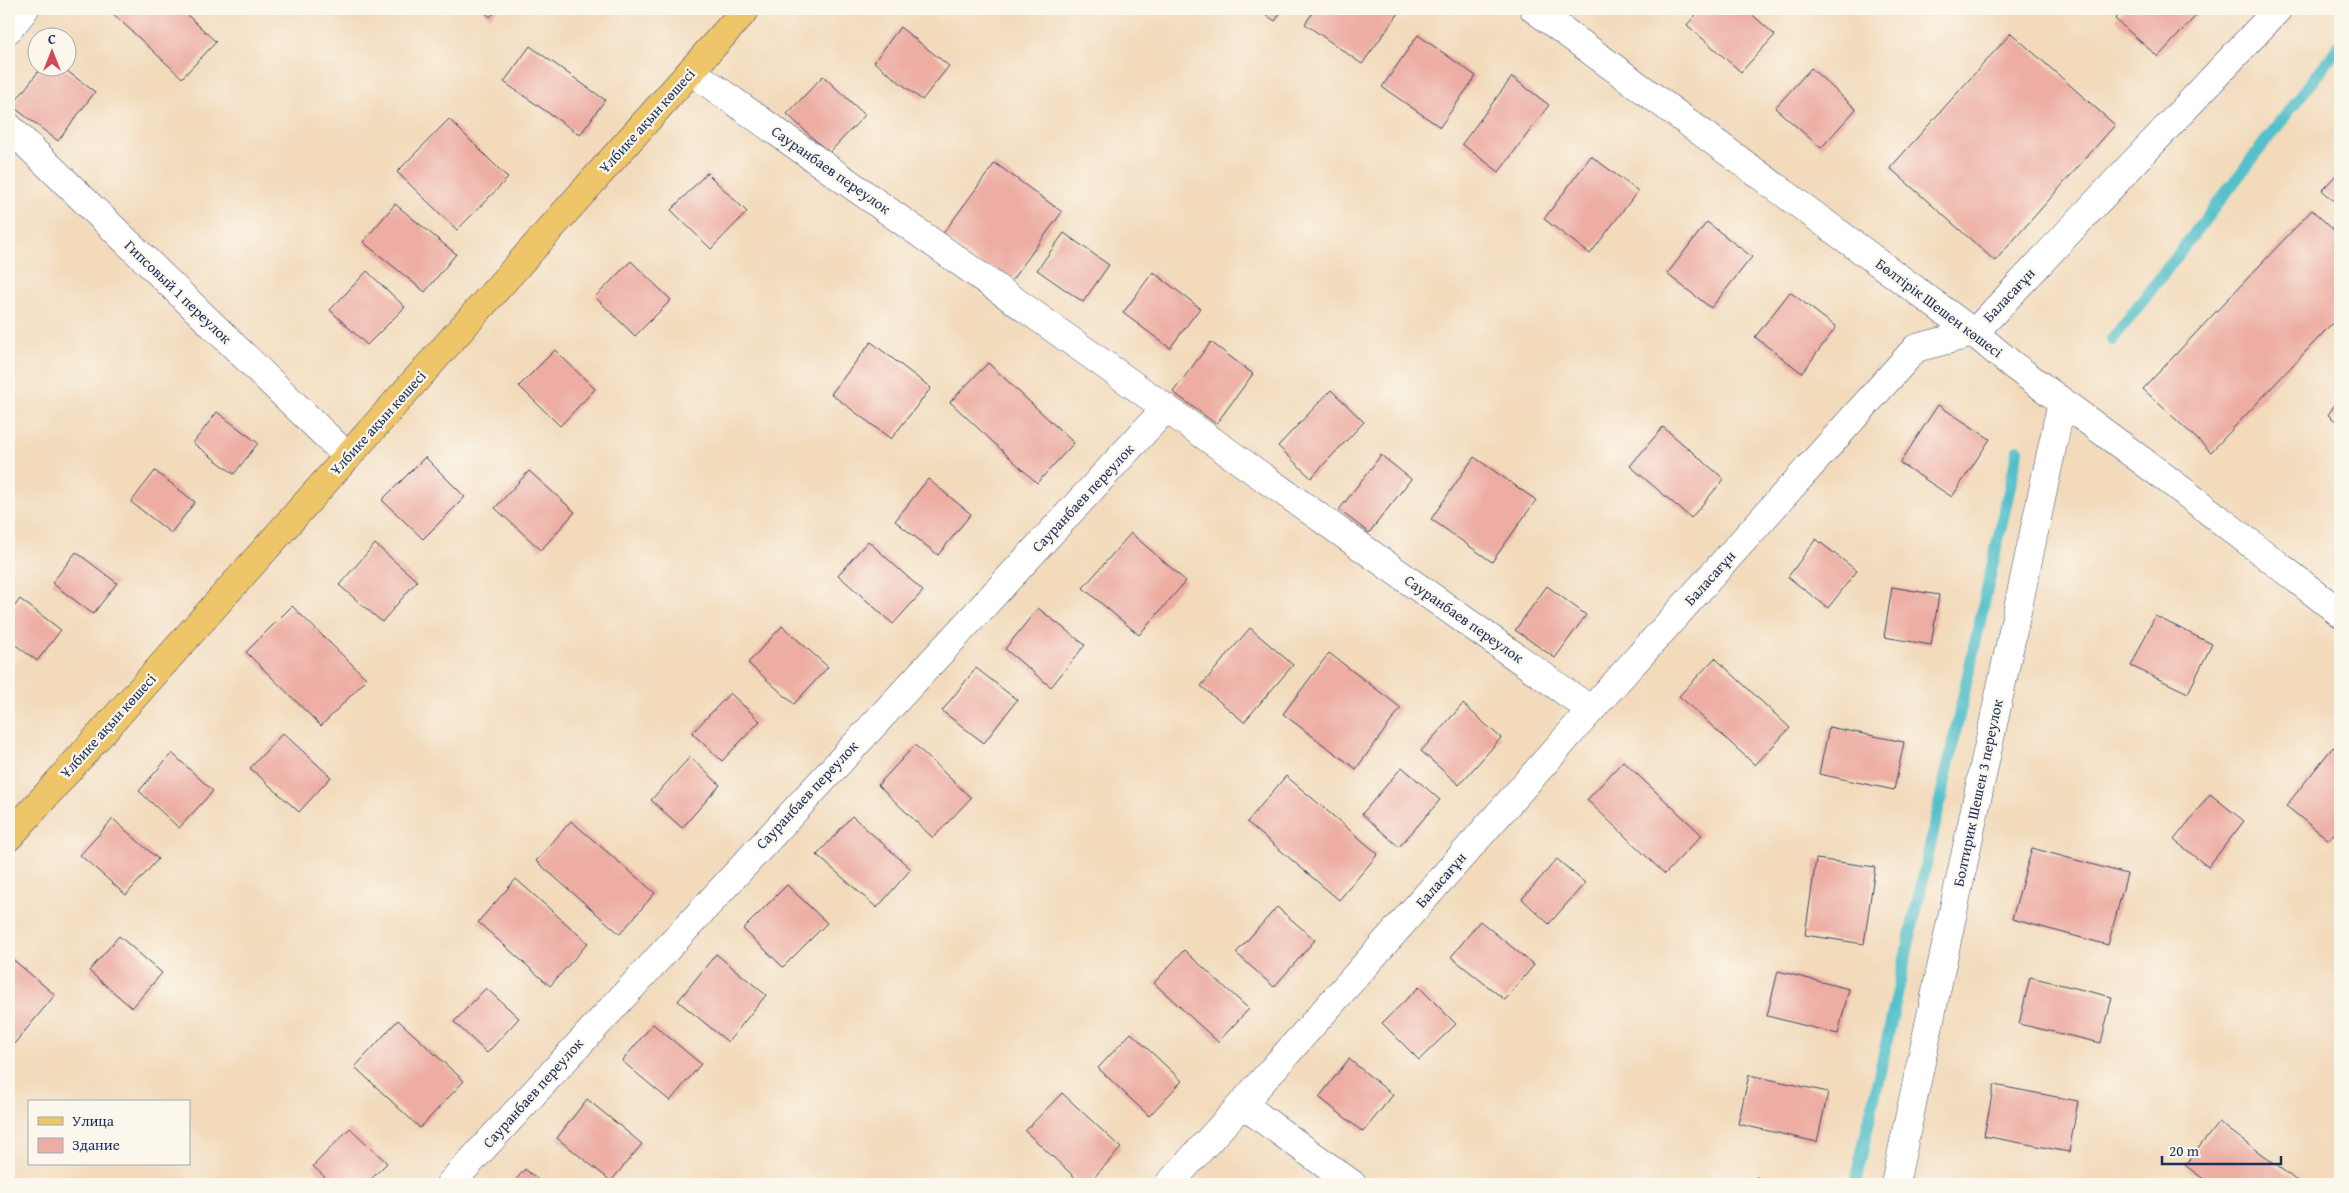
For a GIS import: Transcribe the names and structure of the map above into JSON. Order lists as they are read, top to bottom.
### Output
{
  "streets": {
    "main road": ["Ұлбике ақын көшесі"],
    "street": [
      "Сауранбаев переулок",
      "Гипсовый 1 переулок",
      "Баласағұн",
      "Бөлтірік Шешен көшесі",
      "Болтирик Шешен 3 переулок"
    ]
  },
  "crossings": [
    ["Ұлбике ақын көшесі", "Сауранбаев переулок"],
    ["Ұлбике ақын көшесі", "Гипсовый 1 переулок"],
    ["Сауранбаев переулок", "Баласағұн"],
    ["Баласағұн", "Бөлтірік Шешен көшесі"],
    ["Бөлтірік Шешен көшесі", "Болтирик Шешен 3 переулок"]
  ],
  "legend": ["Улица", "Здание"],
  "scale_bar": "20 m",
  "north": "top"
}
